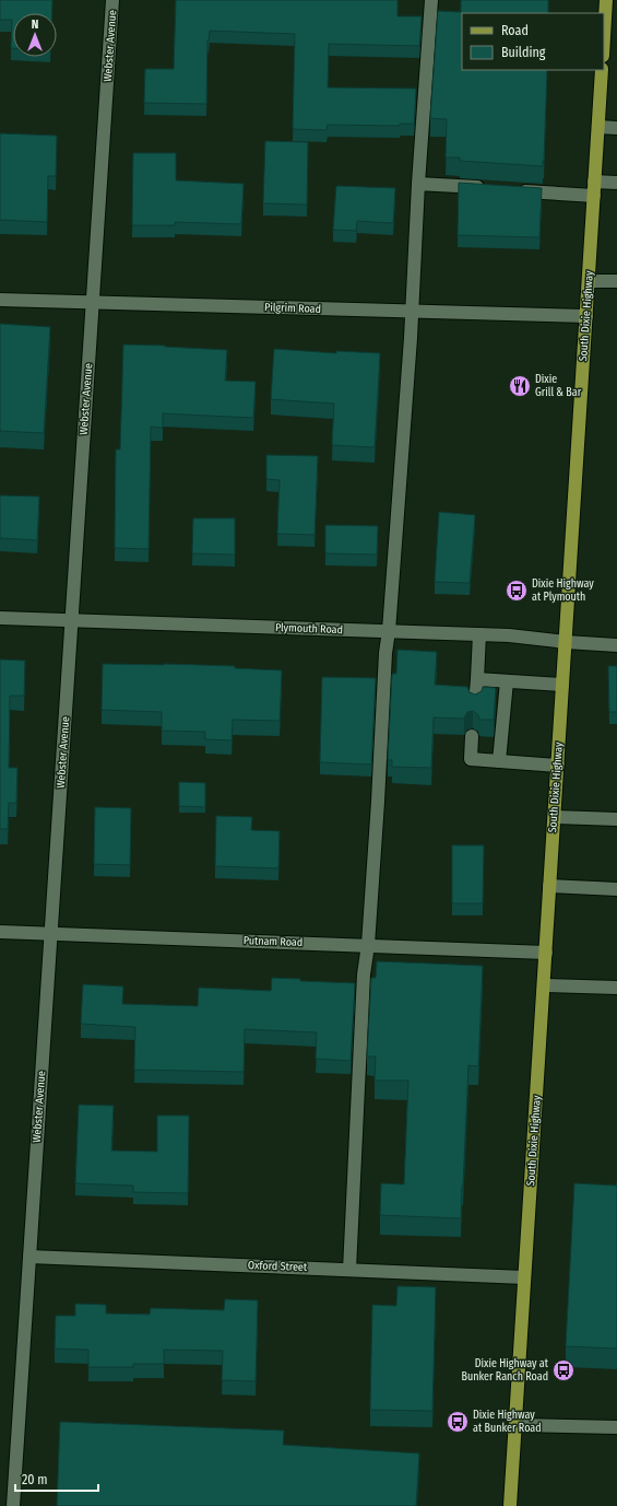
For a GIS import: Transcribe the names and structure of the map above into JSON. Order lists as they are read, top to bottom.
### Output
{
  "streets": {
    "main road": ["South Dixie Highway"],
    "street": [
      "Webster Avenue",
      "Pilgrim Road",
      "Plymouth Road",
      "Putnam Road",
      "Oxford Street"
    ]
  },
  "crossings": [
    ["Webster Avenue", "Pilgrim Road"],
    ["Webster Avenue", "Plymouth Road"],
    ["Webster Avenue", "Putnam Road"],
    ["Webster Avenue", "Oxford Street"],
    ["Pilgrim Road", "South Dixie Highway"],
    ["South Dixie Highway", "Plymouth Road"],
    ["South Dixie Highway", "Putnam Road"],
    ["South Dixie Highway", "Oxford Street"]
  ],
  "places": {
    "restaurant": ["Dixie Grill & Bar"],
    "bus stop": ["Dixie Highway at Plymouth", "Dixie Highway at Bunker Ranch Road", "Dixie Highway at Bunker Road"]
  },
  "legend": ["Road", "Building"],
  "scale_bar": "20 m",
  "north": "top"
}
